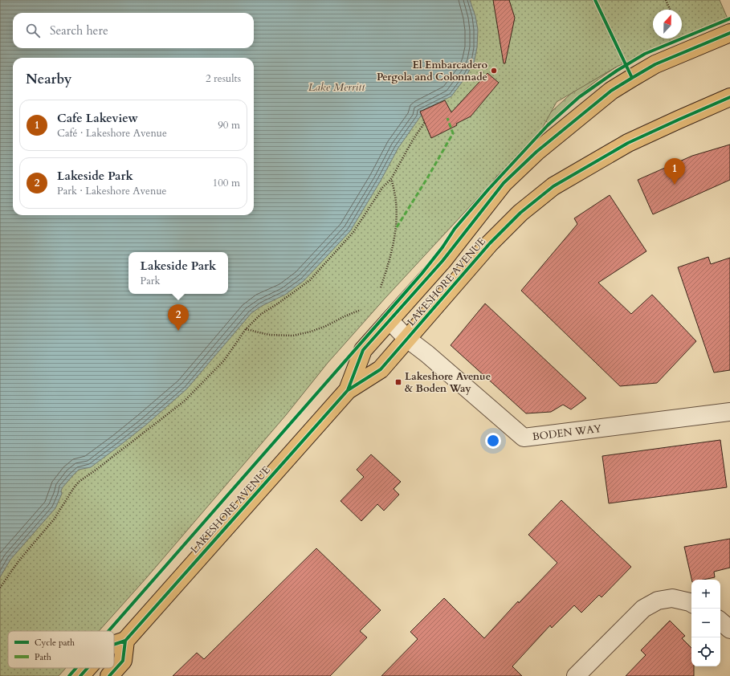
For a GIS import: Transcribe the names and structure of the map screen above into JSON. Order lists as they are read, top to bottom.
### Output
{
  "streets": {
    "main road": ["LAKESHORE AVENUE"],
    "street": ["BODEN WAY"]
  },
  "crossings": [
    ["LAKESHORE AVENUE", "BODEN WAY"]
  ],
  "water": ["Lake Merritt"],
  "places": {
    "other": ["El Embarcadero Pergola and Colonnade"],
    "transit": ["Lakeshore Avenue & Boden Way"]
  },
  "legend": ["Cycle path", "Path"],
  "north": "top",
  "page": {
    "search": "Search here",
    "heading": ["Nearby", "2 results"],
    "list": [
      {
        "mark": "1",
        "name": "Cafe Lakeview",
        "note": "Café · Lakeshore Avenue",
        "value": "90 m"
      },
      {
        "mark": "2",
        "name": "Lakeside Park",
        "note": "Park · Lakeshore Avenue",
        "value": "100 m"
      }
    ],
    "pins": ["1", "2"],
    "popup": ["Lakeside Park", "Park"],
    "map_buttons": ["+", "−"]
  }
}
